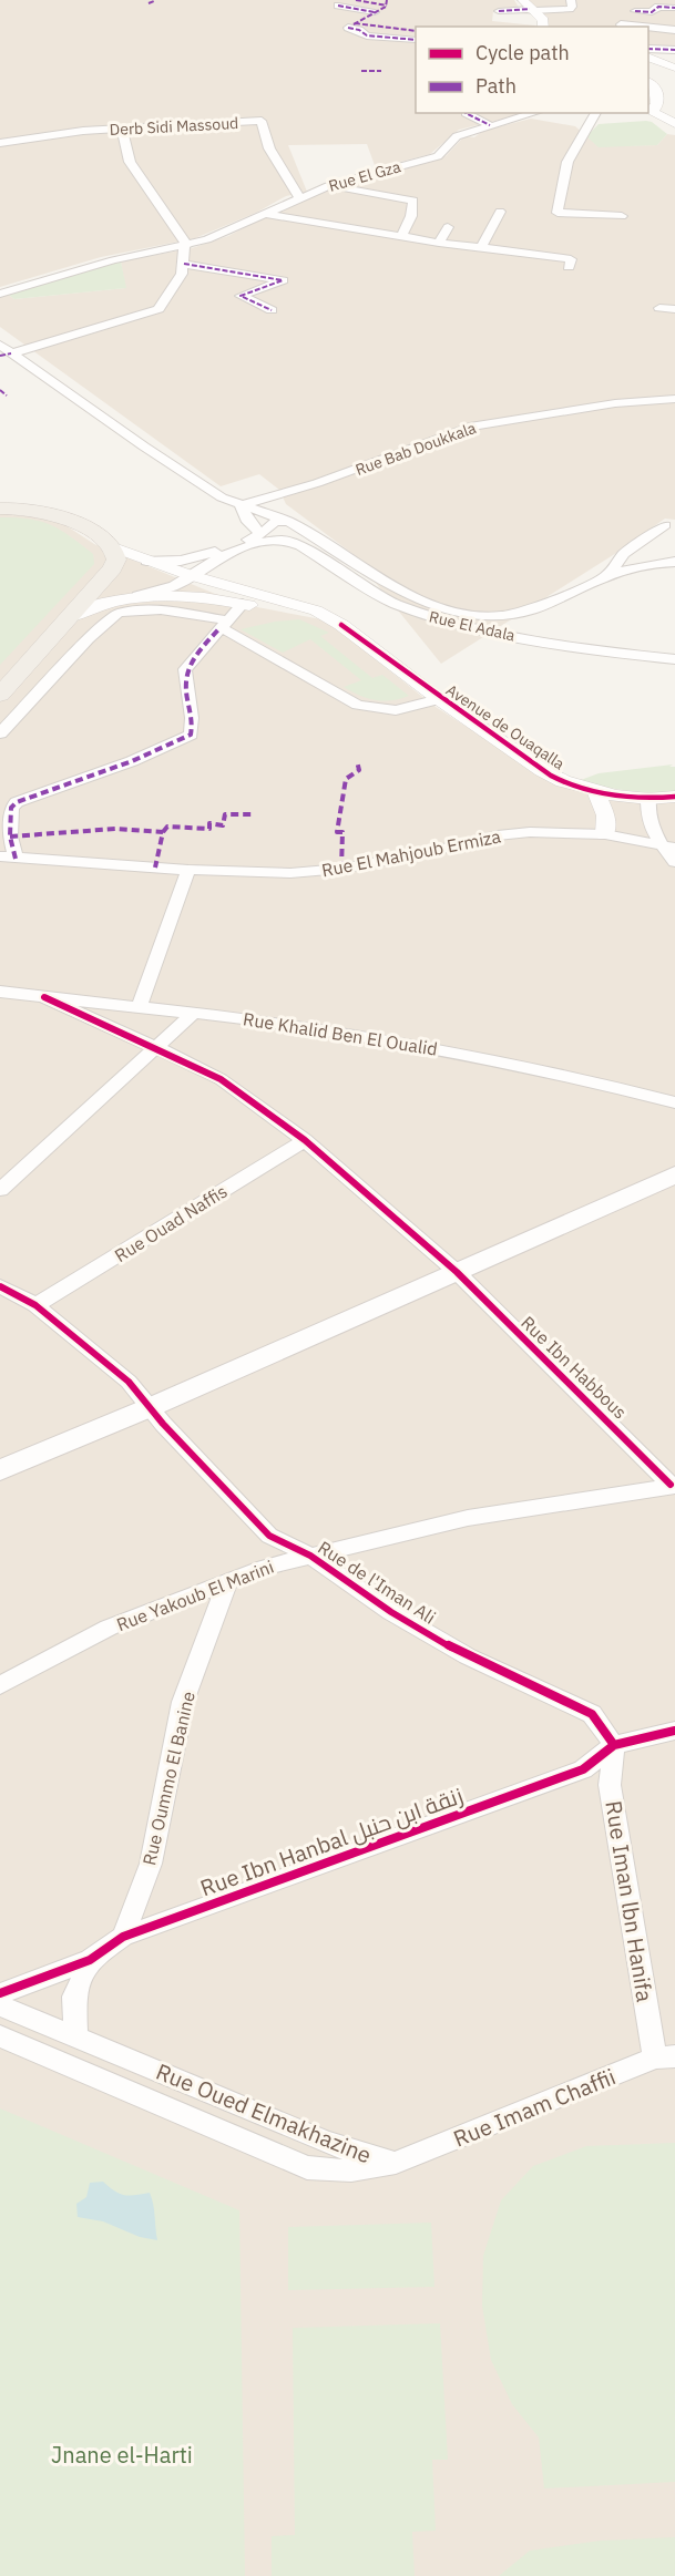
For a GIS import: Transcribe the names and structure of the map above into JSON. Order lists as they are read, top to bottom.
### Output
{
  "streets": {
    "street": [
      "Derb Sidi Massoud",
      "Rue El Gza",
      "Rue Bab Doukkala",
      "Rue El Adala",
      "Avenue de Ouaqalla",
      "Rue El Mahjoub Ermiza",
      "Rue Khalid Ben El Oualid",
      "Rue Ouad Naffis",
      "Rue Ibn Habbous",
      "Rue de l'Iman Ali",
      "Rue Yakoub El Marini",
      "Rue Oummo El Banine",
      "Rue Ibn Hanbal زنقة ابن حنبل",
      "Rue Iman lbn Hanifa",
      "Rue Imam Chaffii",
      "Rue Oued Elmakhazine"
    ]
  },
  "crossings": [
    ["Derb Sidi Massoud", "Rue El Gza"],
    ["Rue Bab Doukkala", "Rue El Adala"],
    ["Rue Khalid Ben El Oualid", "Rue Ibn Habbous"],
    ["Rue Ouad Naffis", "Rue Ibn Habbous"],
    ["Rue Ouad Naffis", "Rue de l'Iman Ali"],
    ["Rue Ibn Habbous", "Rue Yakoub El Marini"],
    ["Rue de l'Iman Ali", "Rue Yakoub El Marini"],
    ["Rue de l'Iman Ali", "Rue Ibn Hanbal زنقة ابن حنبل"],
    ["Rue de l'Iman Ali", "Rue Iman lbn Hanifa"],
    ["Rue Yakoub El Marini", "Rue Oummo El Banine"],
    ["Rue Oummo El Banine", "Rue Ibn Hanbal زنقة ابن حنبل"],
    ["Rue Ibn Hanbal زنقة ابن حنبل", "Rue Iman lbn Hanifa"],
    ["Rue Iman lbn Hanifa", "Rue Imam Chaffii"],
    ["Rue Imam Chaffii", "Rue Oued Elmakhazine"]
  ],
  "parks": ["Jnane el-Harti"],
  "legend": ["Cycle path", "Path"]
}
